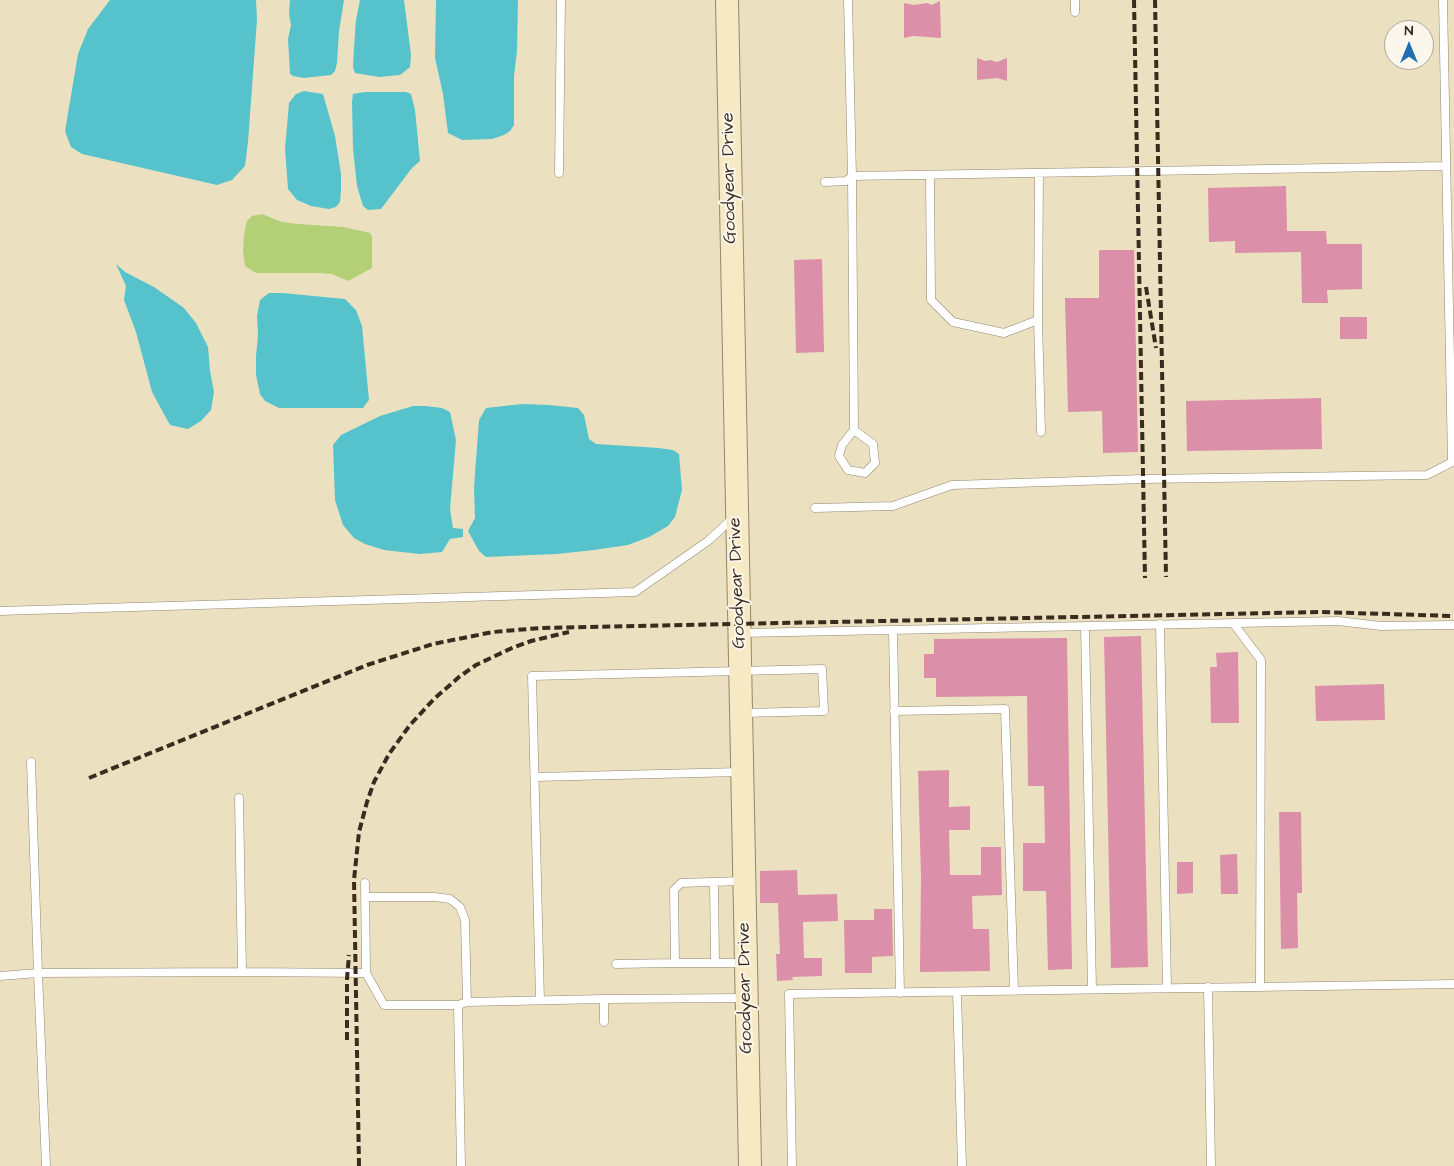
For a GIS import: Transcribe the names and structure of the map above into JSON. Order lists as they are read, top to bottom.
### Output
{
  "streets": {
    "street": ["Goodyear Drive"]
  },
  "north": "top"
}
